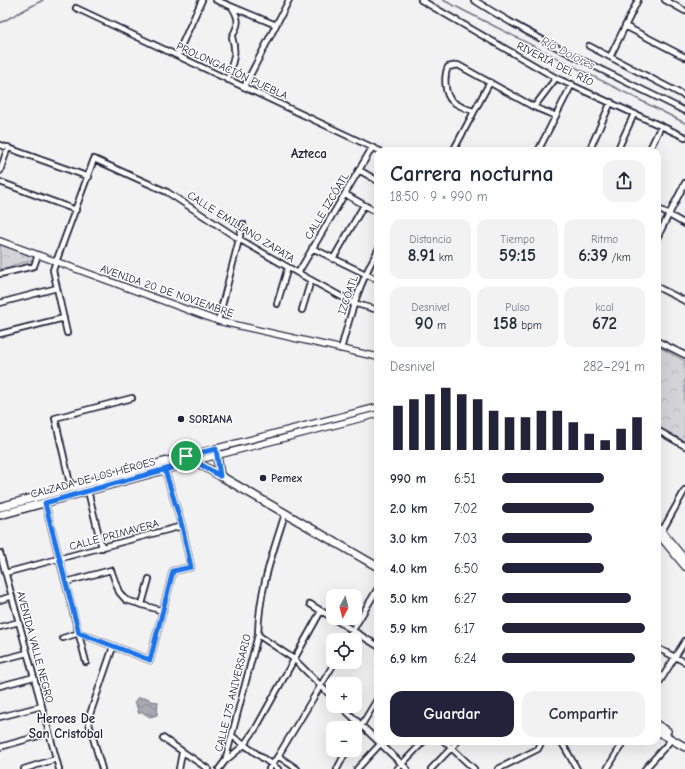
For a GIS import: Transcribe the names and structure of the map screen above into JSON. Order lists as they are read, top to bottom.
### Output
{
  "streets": {
    "main road": ["CALZADA DE LOS HÉROES"],
    "street": [
      "RIVERIA DEL RÍO",
      "PROLONGACIÓN PUEBLA",
      "CALLE IZCÓATL",
      "CALLE EMILIANO ZAPATA",
      "AVENIDA 20 DE NOVIEMBRE",
      "IZCÓATL",
      "CALLE PRIMAVERA",
      "AVENIDA VALLE NEGRO",
      "CALLE 175 ANIVERSARIO"
    ]
  },
  "crossings": [
    ["PROLONGACIÓN PUEBLA", "CALLE IZCÓATL"],
    ["CALLE IZCÓATL", "CALLE EMILIANO ZAPATA"],
    ["CALLE EMILIANO ZAPATA", "IZCÓATL"],
    ["AVENIDA 20 DE NOVIEMBRE", "IZCÓATL"],
    ["CALLE PRIMAVERA", "AVENIDA VALLE NEGRO"]
  ],
  "districts": ["Azteca", "Heroes De San Cristobal"],
  "water": ["Río Dolores"],
  "places": ["SORIANA", "Pemex"],
  "north": "bottom",
  "page": {
    "heading": ["Carrera nocturna", "18:50 · 9 × 990 m"],
    "stats": [
      ["Distancia", "8.91 km"],
      ["Tiempo", "59:15"],
      ["Ritmo", "6:39 /km"],
      ["Desnivel", "90 m"],
      ["Pulso", "158 bpm"],
      ["kcal", "672"]
    ],
    "chart": ["Desnivel", "282–291 m"],
    "list": [
      {
        "name": "990 m",
        "note": "6:51"
      },
      {
        "name": "2.0 km",
        "note": "7:02"
      },
      {
        "name": "3.0 km",
        "note": "7:03"
      },
      {
        "name": "4.0 km",
        "note": "6:50"
      },
      {
        "name": "5.0 km",
        "note": "6:27"
      },
      {
        "name": "5.9 km",
        "note": "6:17"
      },
      {
        "name": "6.9 km",
        "note": "6:24"
      }
    ],
    "map_buttons": ["+", "−"],
    "buttons": ["Guardar", "Compartir"]
  }
}
